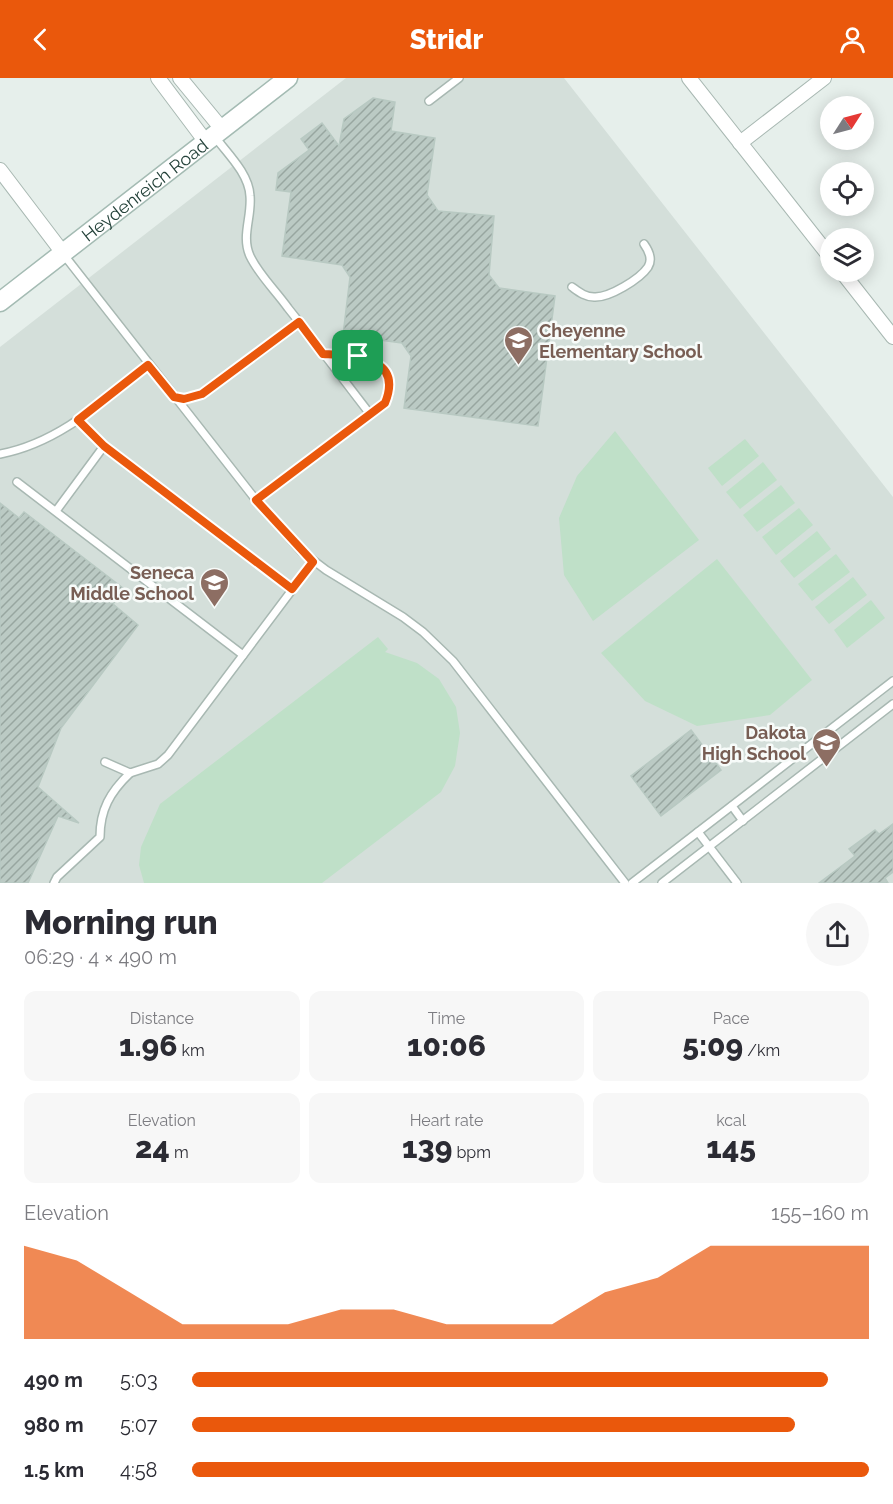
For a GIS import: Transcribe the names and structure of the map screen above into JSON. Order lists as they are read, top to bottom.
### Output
{
  "streets": {
    "street": ["Heydenreich Road"]
  },
  "places": {
    "school or university": ["Cheyenne Elementary School", "Seneca Middle School", "Dakota High School"]
  },
  "north": "top right",
  "page": {
    "header": "Stridr",
    "heading": ["Morning run", "06:29 · 4 × 490 m"],
    "stats": [
      ["Distance", "1.96 km"],
      ["Time", "10:06"],
      ["Pace", "5:09 /km"],
      ["Elevation", "24 m"],
      ["Heart rate", "139 bpm"],
      ["kcal", "145"]
    ],
    "chart": ["Elevation", "155–160 m"],
    "list": [
      {
        "name": "490 m",
        "note": "5:03"
      },
      {
        "name": "980 m",
        "note": "5:07"
      },
      {
        "name": "1.5 km",
        "note": "4:58"
      }
    ]
  }
}
